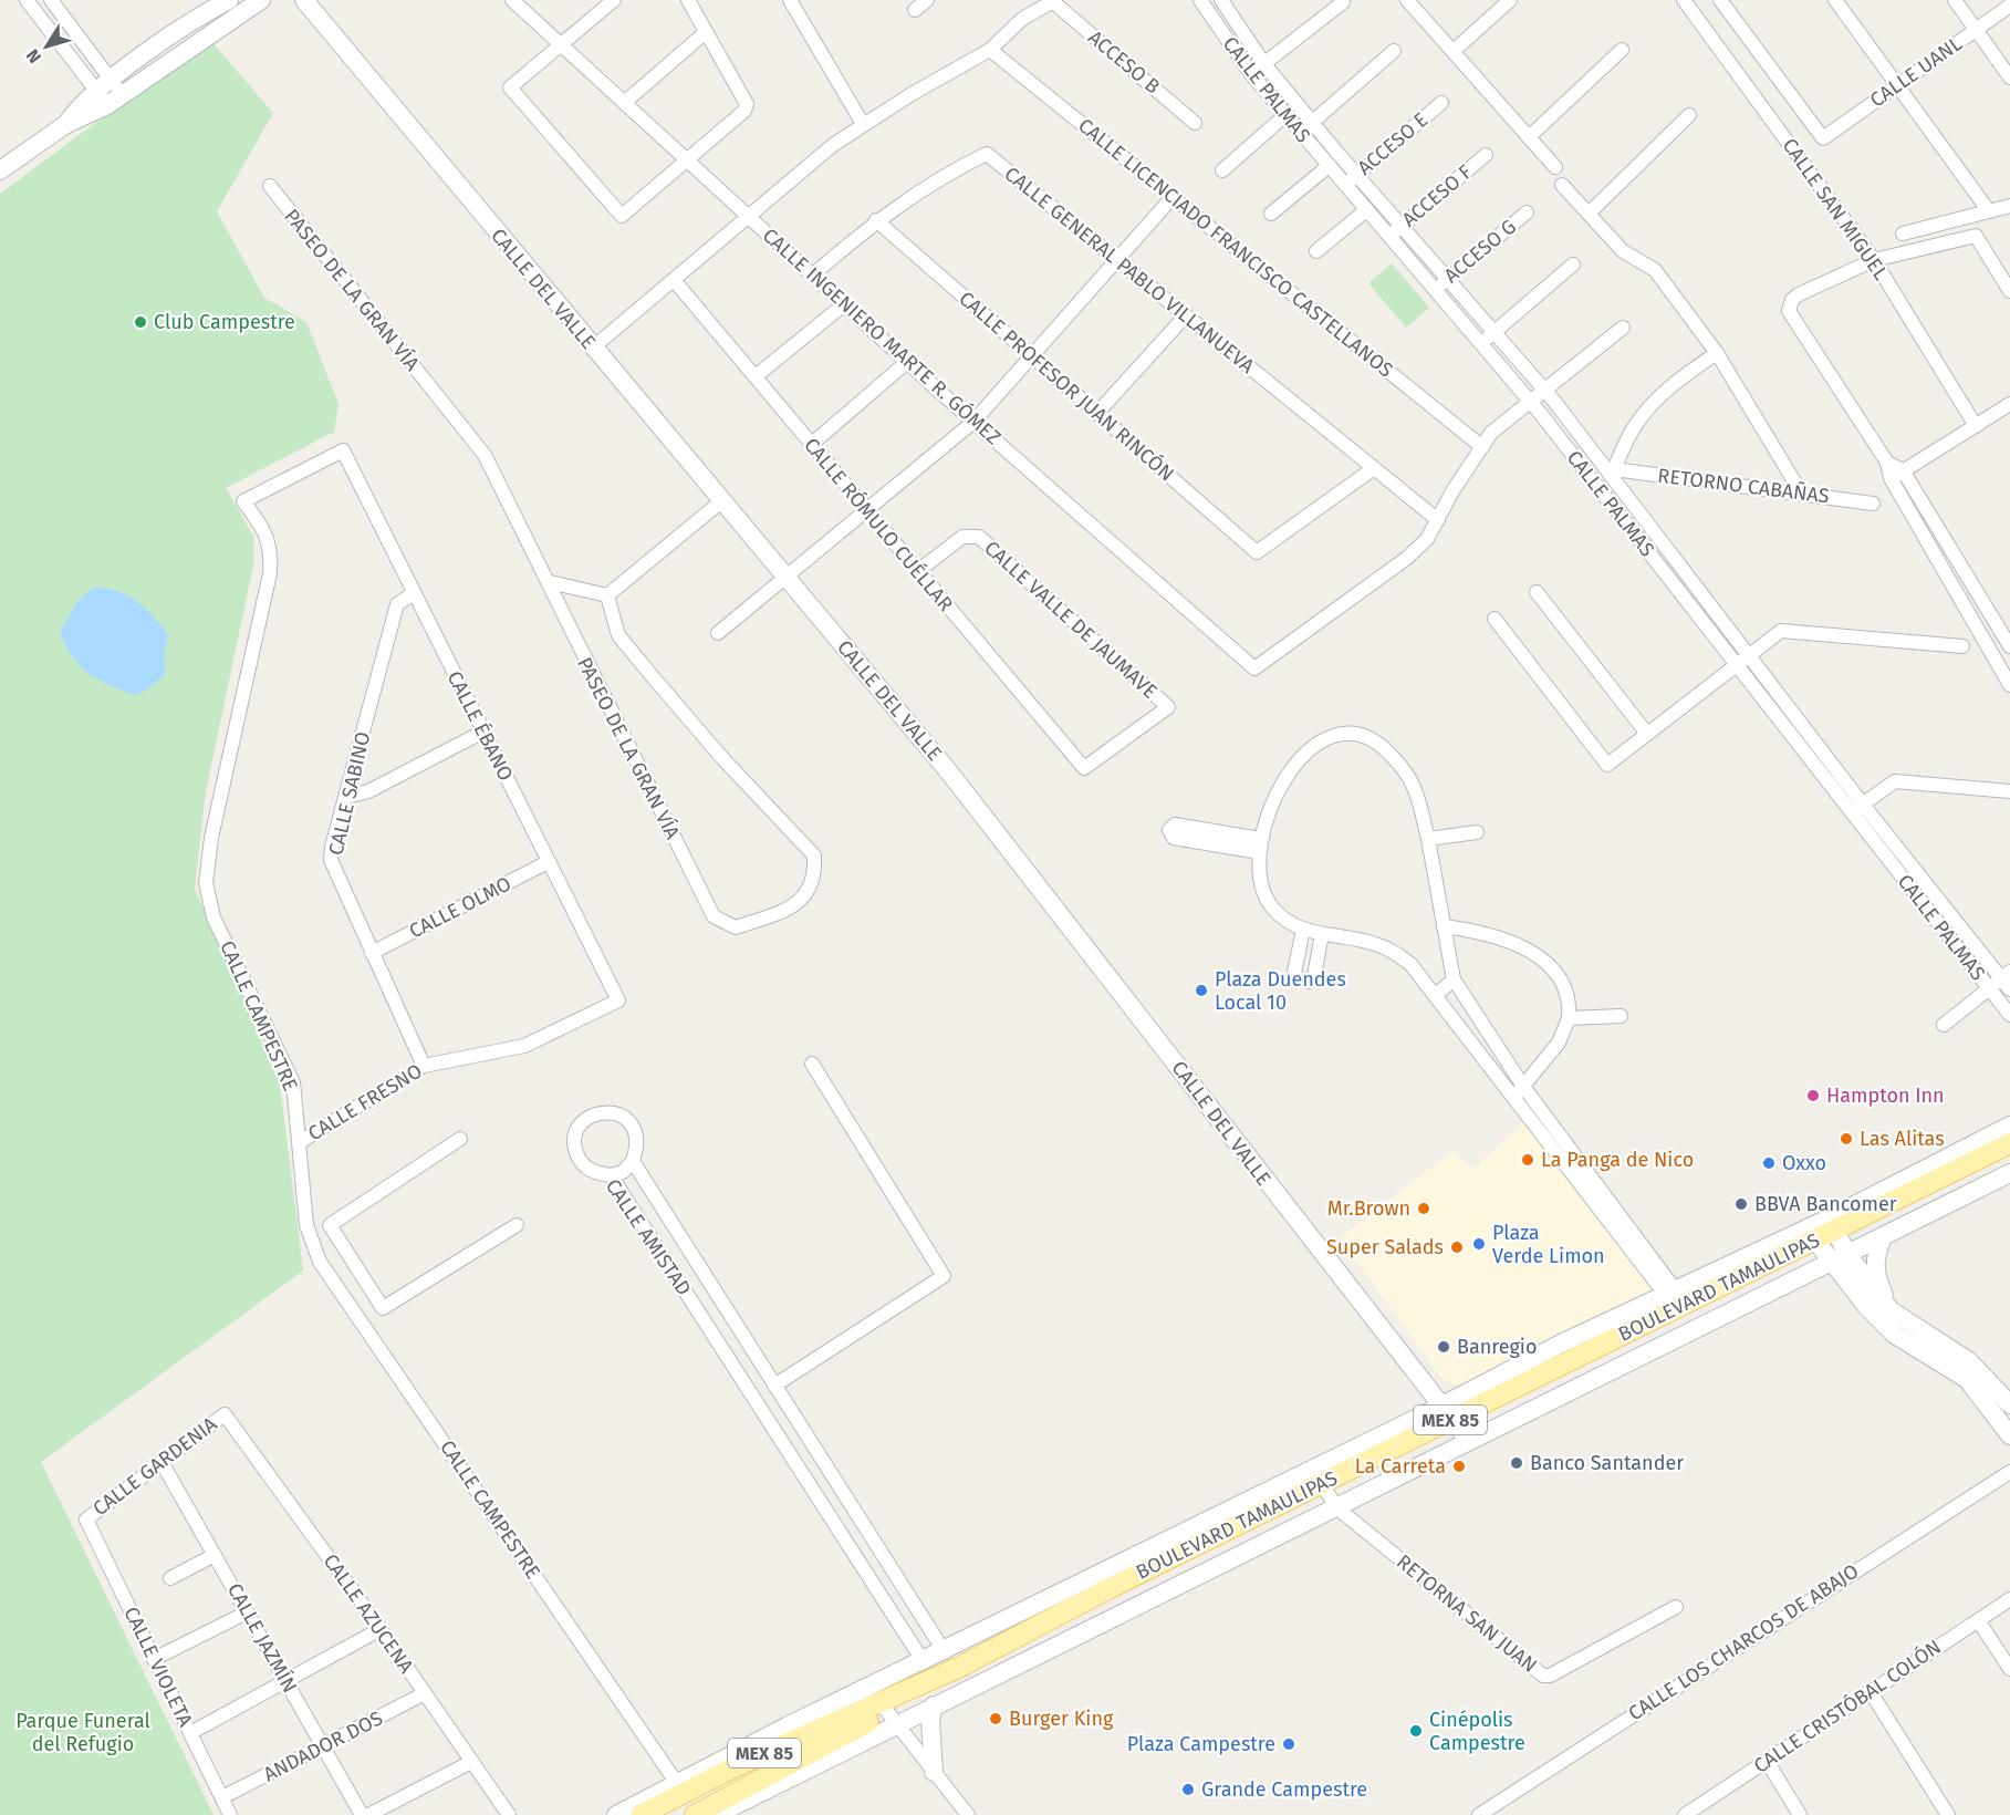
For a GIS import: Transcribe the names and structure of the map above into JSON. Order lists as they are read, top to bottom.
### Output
{
  "streets": {
    "main road": ["BOULEVARD TAMAULIPAS", "MEX 85"],
    "street": [
      "ACCESO B",
      "CALLE UANL",
      "CALLE PALMAS",
      "ACCESO E",
      "ACCESO F",
      "CALLE SAN MIGUEL",
      "CALLE LICENCIADO FRANCISCO CASTELLANOS",
      "ACCESO G",
      "CALLE GENERAL PABLO VILLANUEVA",
      "CALLE DEL VALLE",
      "PASEO DE LA GRAN VÍA",
      "CALLE INGENIERO MARTE R. GÓMEZ",
      "CALLE PROFESOR JUAN RINCÓN",
      "RETORNO CABAÑAS",
      "CALLE RÓMULO CUÉLLAR",
      "CALLE VALLE DE JAUMAVE",
      "CALLE ÉBANO",
      "CALLE SABINO",
      "CALLE OLMO",
      "CALLE CAMPESTRE",
      "CALLE FRESNO",
      "CALLE AMISTAD",
      "CALLE GARDENIA",
      "CALLE AZUCENA",
      "RETORNA SAN JUAN",
      "CALLE JAZMÍN",
      "CALLE LOS CHARCOS DE ABAJO",
      "CALLE VIOLETA",
      "CALLE CRISTÓBAL COLÓN",
      "ANDADOR DOS"
    ]
  },
  "crossings": [
    ["CALLE PALMAS", "ACCESO E"],
    ["CALLE PALMAS", "ACCESO F"],
    ["CALLE PALMAS", "ACCESO G"],
    ["CALLE PALMAS", "RETORNO CABAÑAS"],
    ["CALLE GENERAL PABLO VILLANUEVA", "CALLE INGENIERO MARTE R. GÓMEZ"],
    ["CALLE GENERAL PABLO VILLANUEVA", "CALLE PROFESOR JUAN RINCÓN"],
    ["CALLE DEL VALLE", "BOULEVARD TAMAULIPAS"],
    ["CALLE RÓMULO CUÉLLAR", "CALLE VALLE DE JAUMAVE"],
    ["CALLE ÉBANO", "CALLE SABINO"],
    ["CALLE ÉBANO", "CALLE OLMO"],
    ["CALLE ÉBANO", "CALLE CAMPESTRE"],
    ["CALLE ÉBANO", "CALLE FRESNO"],
    ["CALLE SABINO", "CALLE OLMO"],
    ["CALLE SABINO", "CALLE FRESNO"],
    ["CALLE CAMPESTRE", "CALLE FRESNO"],
    ["BOULEVARD TAMAULIPAS", "RETORNA SAN JUAN"],
    ["CALLE GARDENIA", "CALLE AZUCENA"],
    ["CALLE GARDENIA", "CALLE JAZMÍN"],
    ["CALLE GARDENIA", "CALLE VIOLETA"],
    ["CALLE AZUCENA", "ANDADOR DOS"],
    ["CALLE JAZMÍN", "ANDADOR DOS"],
    ["CALLE VIOLETA", "ANDADOR DOS"]
  ],
  "parks": ["Parque Funeral del Refugio"],
  "places": [
    "Club Campestre",
    "Plaza Duendes Local 10",
    "Hampton Inn",
    "Las Alitas",
    "La Panga de Nico",
    "Oxxo",
    "BBVA Bancomer",
    "Mr.Brown",
    "Plaza Verde Limon",
    "Super Salads",
    "Banregio",
    "Banco Santander",
    "La Carreta",
    "Burger King",
    "Cinépolis Campestre",
    "Plaza Campestre",
    "Grande Campestre"
  ],
  "north": "bottom left"
}
